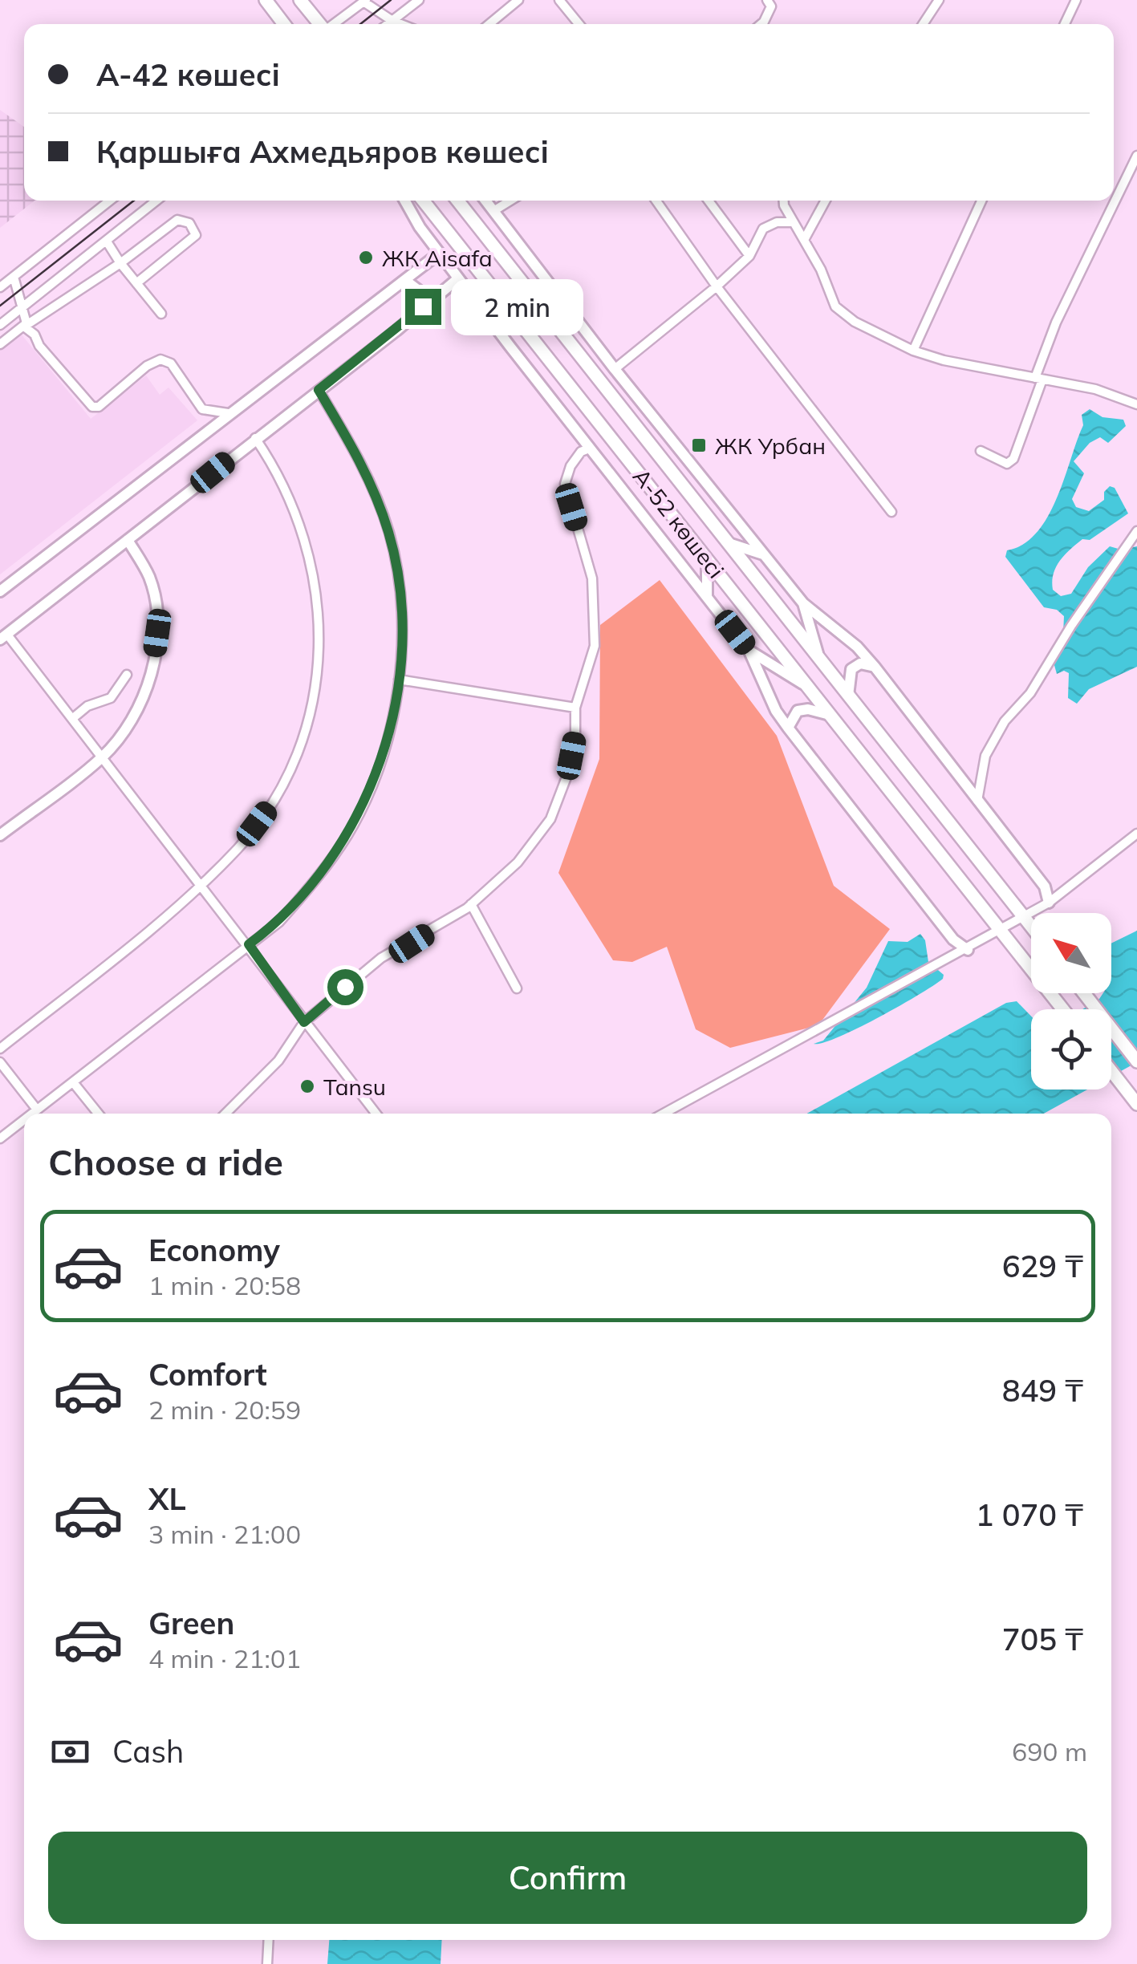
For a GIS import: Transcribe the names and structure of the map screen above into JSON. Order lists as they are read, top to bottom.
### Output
{
  "streets": {
    "main road": ["А-52 көшесі"]
  },
  "places": {
    "other": ["ЖК Aisafa", "Tansu"],
    "transit": ["ЖК Урбан"]
  },
  "north": "top left",
  "page": {
    "banner": ["А-42 көшесі", "Қаршыға Ахмедьяров көшесі"],
    "bubble": "2 min",
    "heading": "Choose a ride",
    "list": [
      {
        "name": "Economy",
        "note": "1 min · 20:58",
        "value": "629 ₸"
      },
      {
        "name": "Comfort",
        "note": "2 min · 20:59",
        "value": "849 ₸"
      },
      {
        "name": "XL",
        "note": "3 min · 21:00",
        "value": "1 070 ₸"
      },
      {
        "name": "Green",
        "note": "4 min · 21:01",
        "value": "705 ₸"
      }
    ],
    "pay": ["Cash", "690 m"],
    "buttons": "Confirm"
  }
}
